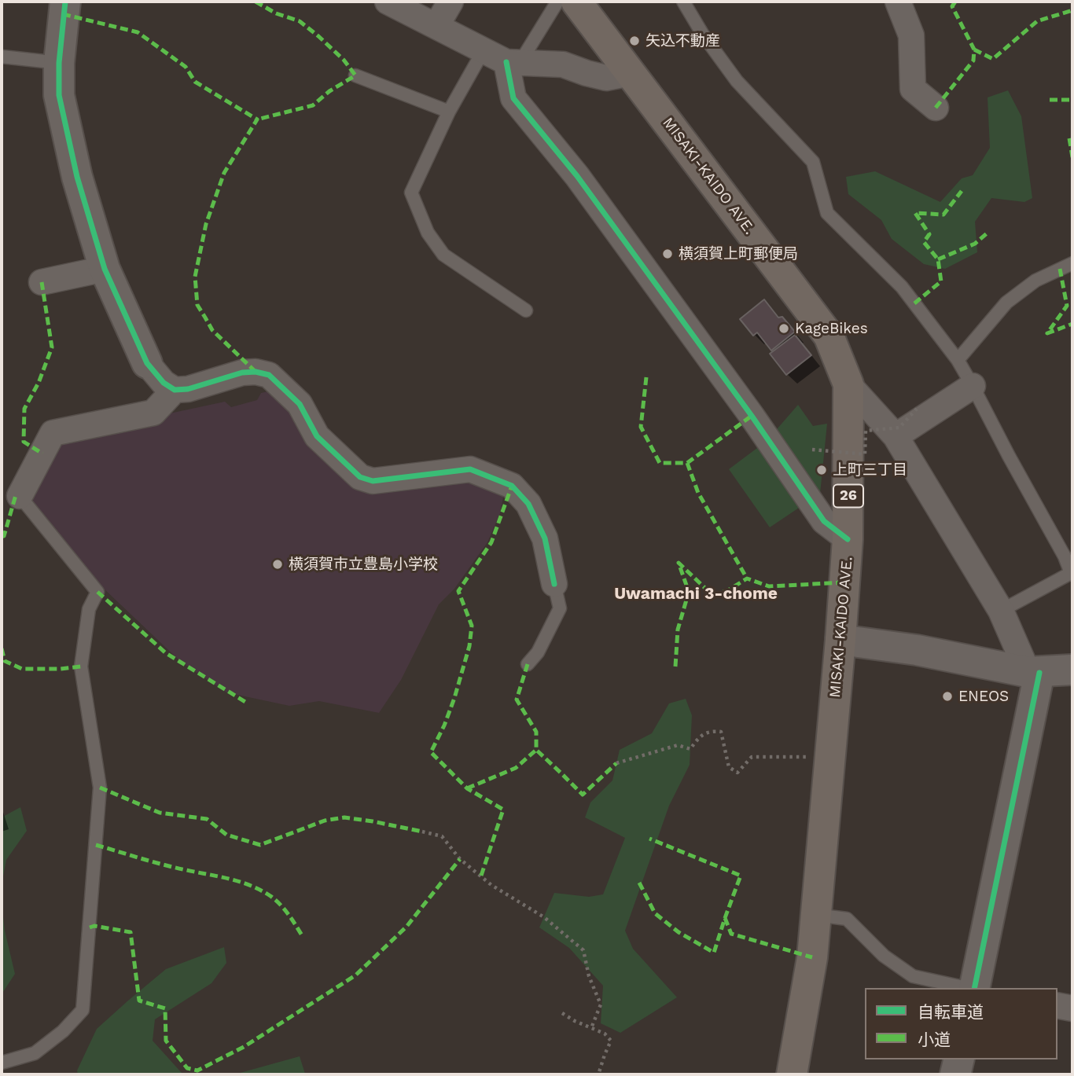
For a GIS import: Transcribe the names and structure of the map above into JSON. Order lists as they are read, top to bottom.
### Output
{
  "streets": {
    "main road": ["MISAKI-KAIDO AVE.", "26"]
  },
  "districts": ["Uwamachi 3-chome"],
  "places": [
    "矢込不動産",
    "横須賀上町郵便局",
    "KageBikes",
    "上町三丁目",
    "横須賀市立豊島小学校",
    "ENEOS"
  ],
  "legend": ["自転車道", "小道"]
}
